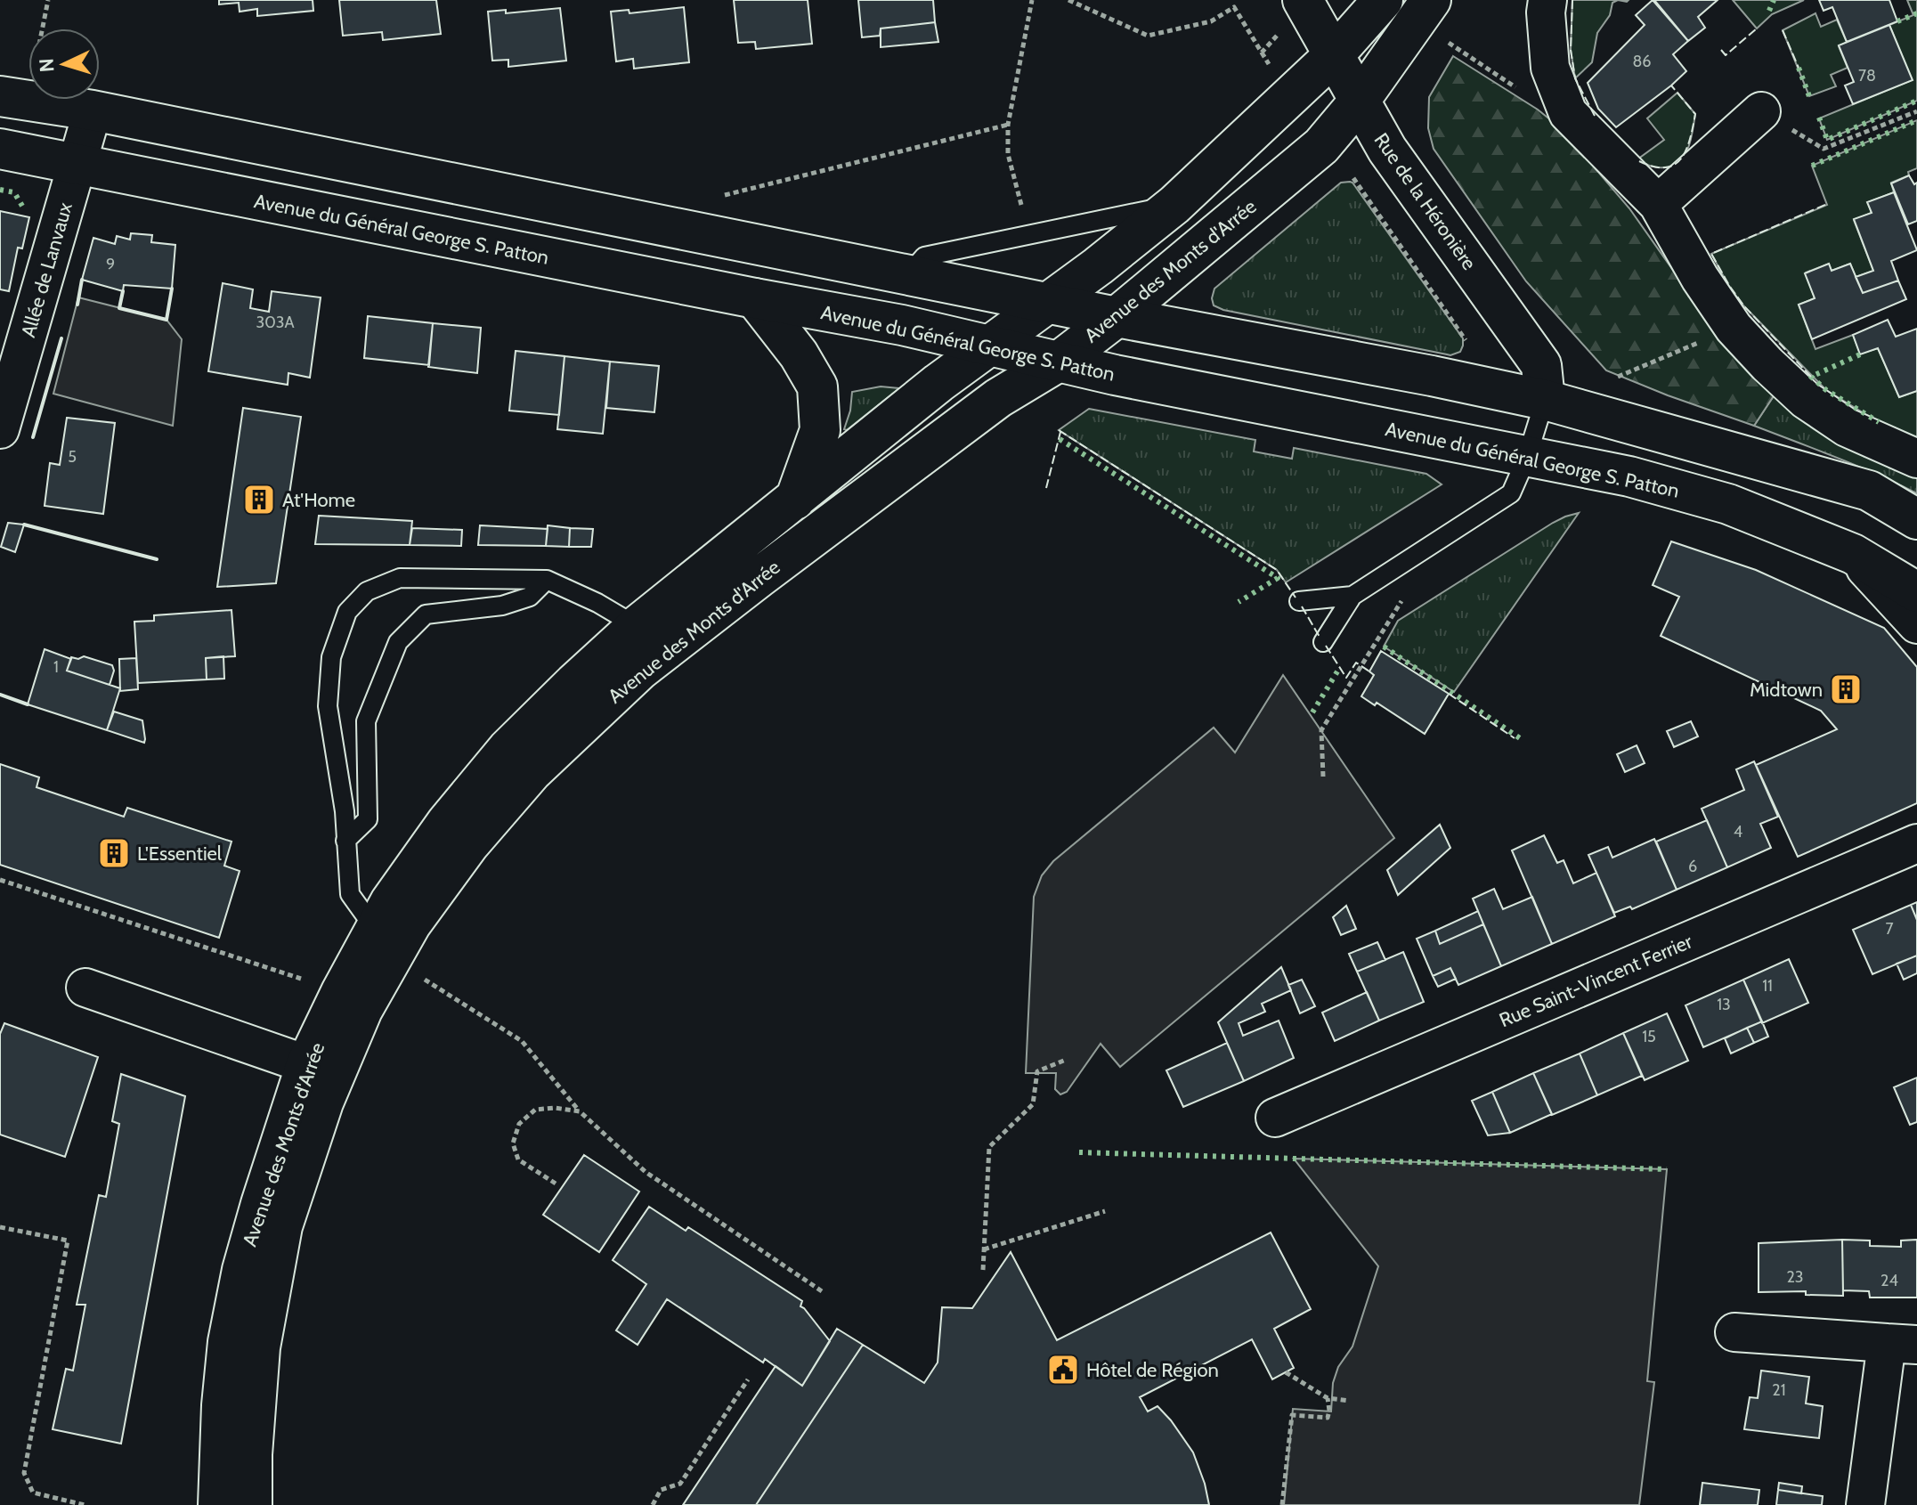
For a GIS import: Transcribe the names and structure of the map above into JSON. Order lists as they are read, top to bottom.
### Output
{
  "streets": {
    "street": [
      "Rue de la Héronière",
      "Avenue du Général George S. Patton",
      "Allée de Lanvaux",
      "Avenue des Monts d'Arrée",
      "Rue Saint-Vincent Ferrier"
    ]
  },
  "crossings": [
    ["Rue de la Héronière", "Avenue des Monts d'Arrée"],
    ["Avenue du Général George S. Patton", "Allée de Lanvaux"],
    ["Avenue du Général George S. Patton", "Avenue des Monts d'Arrée"]
  ],
  "places": {
    "building": ["At'Home", "Midtown", "L'Essentiel"],
    "public building": ["Hôtel de Région"]
  },
  "house_numbers": [
    "86",
    "78",
    "9",
    "303A",
    "5",
    "1",
    "4",
    "6",
    "7",
    "11",
    "13",
    "15",
    "23",
    "24",
    "21"
  ],
  "north": "left"
}
